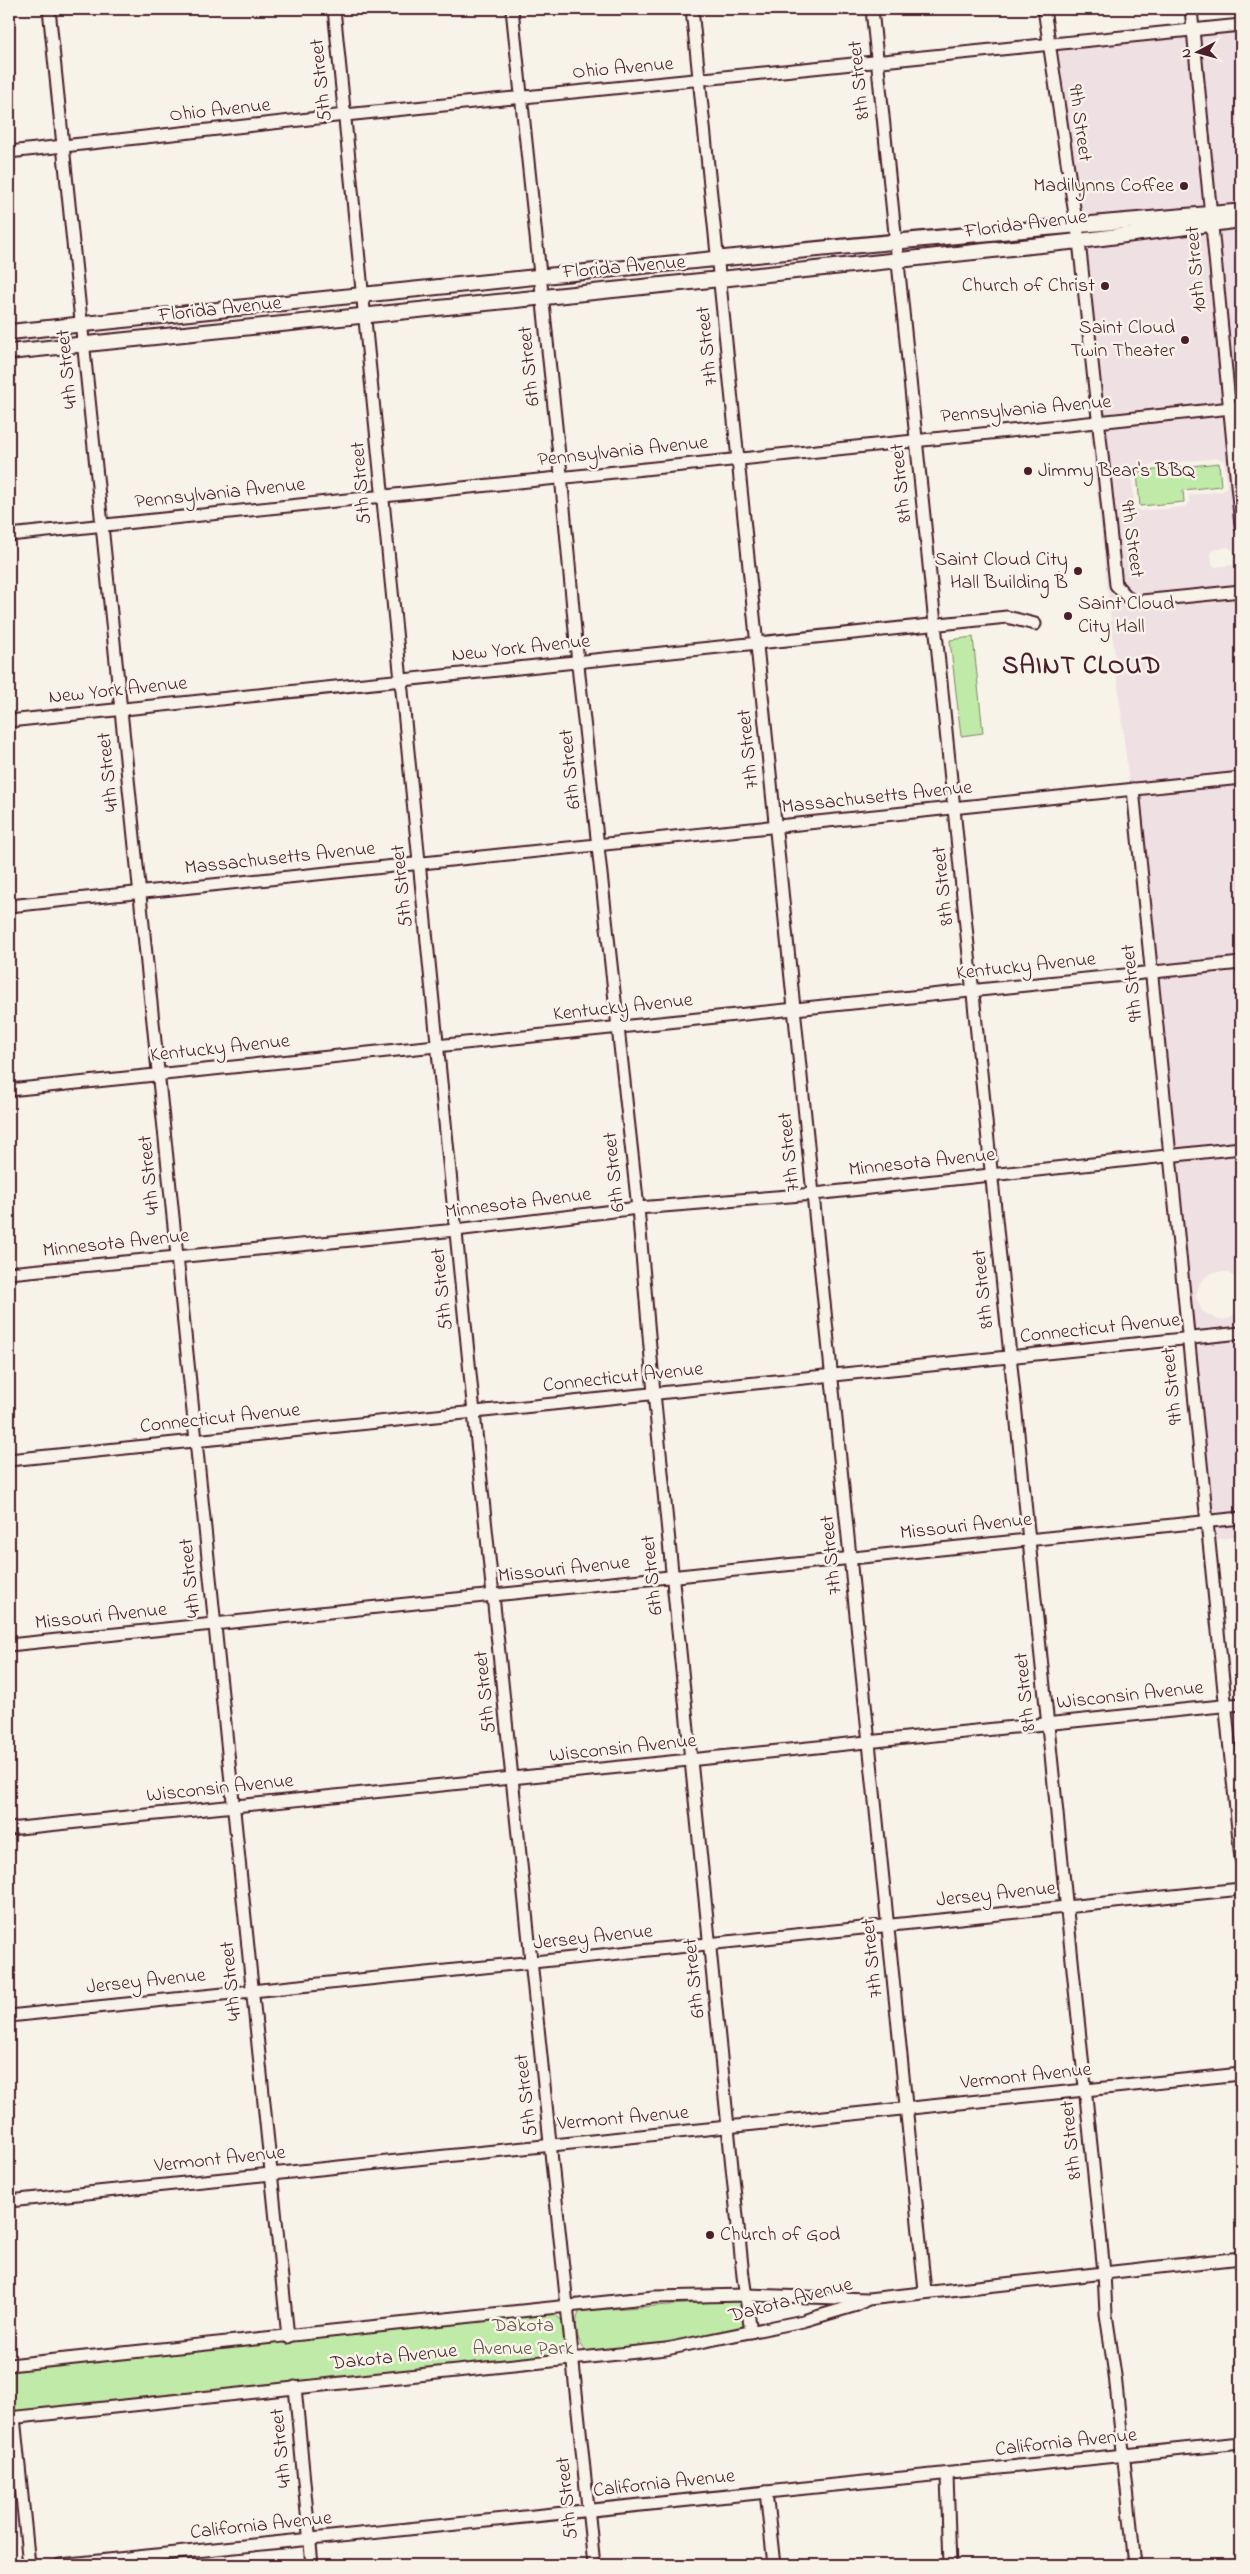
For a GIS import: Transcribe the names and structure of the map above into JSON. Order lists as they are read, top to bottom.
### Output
{
  "streets": {
    "main road": ["Florida Avenue"],
    "street": [
      "Ohio Avenue",
      "5th Street",
      "8th Street",
      "9th Street",
      "10th Street",
      "7th Street",
      "6th Street",
      "4th Street",
      "Pennsylvania Avenue",
      "New York Avenue",
      "Massachusetts Avenue",
      "Kentucky Avenue",
      "Minnesota Avenue",
      "Connecticut Avenue",
      "Missouri Avenue",
      "Wisconsin Avenue",
      "Jersey Avenue",
      "Vermont Avenue",
      "Dakota Avenue",
      "California Avenue"
    ]
  },
  "crossings": [
    ["Ohio Avenue", "5th Street"],
    ["Ohio Avenue", "8th Street"],
    ["Ohio Avenue", "9th Street"],
    ["Ohio Avenue", "10th Street"],
    ["Ohio Avenue", "7th Street"],
    ["Ohio Avenue", "6th Street"],
    ["Ohio Avenue", "4th Street"],
    ["5th Street", "Florida Avenue"],
    ["5th Street", "Pennsylvania Avenue"],
    ["5th Street", "New York Avenue"],
    ["5th Street", "Massachusetts Avenue"],
    ["5th Street", "Kentucky Avenue"],
    ["5th Street", "Minnesota Avenue"],
    ["5th Street", "Connecticut Avenue"],
    ["5th Street", "Missouri Avenue"],
    ["5th Street", "Wisconsin Avenue"],
    ["5th Street", "Jersey Avenue"],
    ["5th Street", "Vermont Avenue"],
    ["5th Street", "Dakota Avenue"],
    ["5th Street", "California Avenue"],
    ["8th Street", "Florida Avenue"],
    ["8th Street", "Pennsylvania Avenue"],
    ["8th Street", "New York Avenue"],
    ["8th Street", "Massachusetts Avenue"],
    ["8th Street", "Kentucky Avenue"],
    ["8th Street", "Minnesota Avenue"],
    ["8th Street", "Connecticut Avenue"],
    ["8th Street", "Missouri Avenue"],
    ["8th Street", "Wisconsin Avenue"],
    ["8th Street", "Jersey Avenue"],
    ["8th Street", "Vermont Avenue"],
    ["8th Street", "Dakota Avenue"],
    ["8th Street", "California Avenue"],
    ["9th Street", "Florida Avenue"],
    ["9th Street", "Pennsylvania Avenue"],
    ["9th Street", "Massachusetts Avenue"],
    ["9th Street", "Kentucky Avenue"],
    ["9th Street", "Minnesota Avenue"],
    ["9th Street", "Connecticut Avenue"],
    ["9th Street", "Missouri Avenue"],
    ["9th Street", "Wisconsin Avenue"],
    ["Florida Avenue", "10th Street"],
    ["Florida Avenue", "7th Street"],
    ["Florida Avenue", "6th Street"],
    ["Florida Avenue", "4th Street"],
    ["10th Street", "Pennsylvania Avenue"],
    ["7th Street", "Pennsylvania Avenue"],
    ["7th Street", "New York Avenue"],
    ["7th Street", "Massachusetts Avenue"],
    ["7th Street", "Kentucky Avenue"],
    ["7th Street", "Minnesota Avenue"],
    ["7th Street", "Connecticut Avenue"],
    ["7th Street", "Missouri Avenue"],
    ["7th Street", "Wisconsin Avenue"],
    ["7th Street", "Jersey Avenue"],
    ["7th Street", "Vermont Avenue"],
    ["7th Street", "Dakota Avenue"],
    ["6th Street", "Pennsylvania Avenue"],
    ["6th Street", "New York Avenue"],
    ["6th Street", "Massachusetts Avenue"],
    ["6th Street", "Kentucky Avenue"],
    ["6th Street", "Minnesota Avenue"],
    ["6th Street", "Connecticut Avenue"],
    ["6th Street", "Missouri Avenue"],
    ["6th Street", "Wisconsin Avenue"],
    ["6th Street", "Jersey Avenue"],
    ["6th Street", "Vermont Avenue"],
    ["6th Street", "Dakota Avenue"],
    ["4th Street", "Pennsylvania Avenue"],
    ["4th Street", "New York Avenue"],
    ["4th Street", "Massachusetts Avenue"],
    ["4th Street", "Kentucky Avenue"],
    ["4th Street", "Minnesota Avenue"],
    ["4th Street", "Connecticut Avenue"],
    ["4th Street", "Missouri Avenue"],
    ["4th Street", "Wisconsin Avenue"],
    ["4th Street", "Jersey Avenue"],
    ["4th Street", "Vermont Avenue"],
    ["4th Street", "Dakota Avenue"],
    ["4th Street", "California Avenue"]
  ],
  "districts": ["SAINT CLOUD"],
  "parks": ["Dakota Avenue Park"],
  "places": [
    "Madilynns Coffee",
    "Church of Christ",
    "Saint Cloud Twin Theater",
    "Jimmy Bear's BBQ",
    "Saint Cloud City Hall Building B",
    "Saint Cloud City Hall",
    "Church of God"
  ],
  "north": "left"
}
